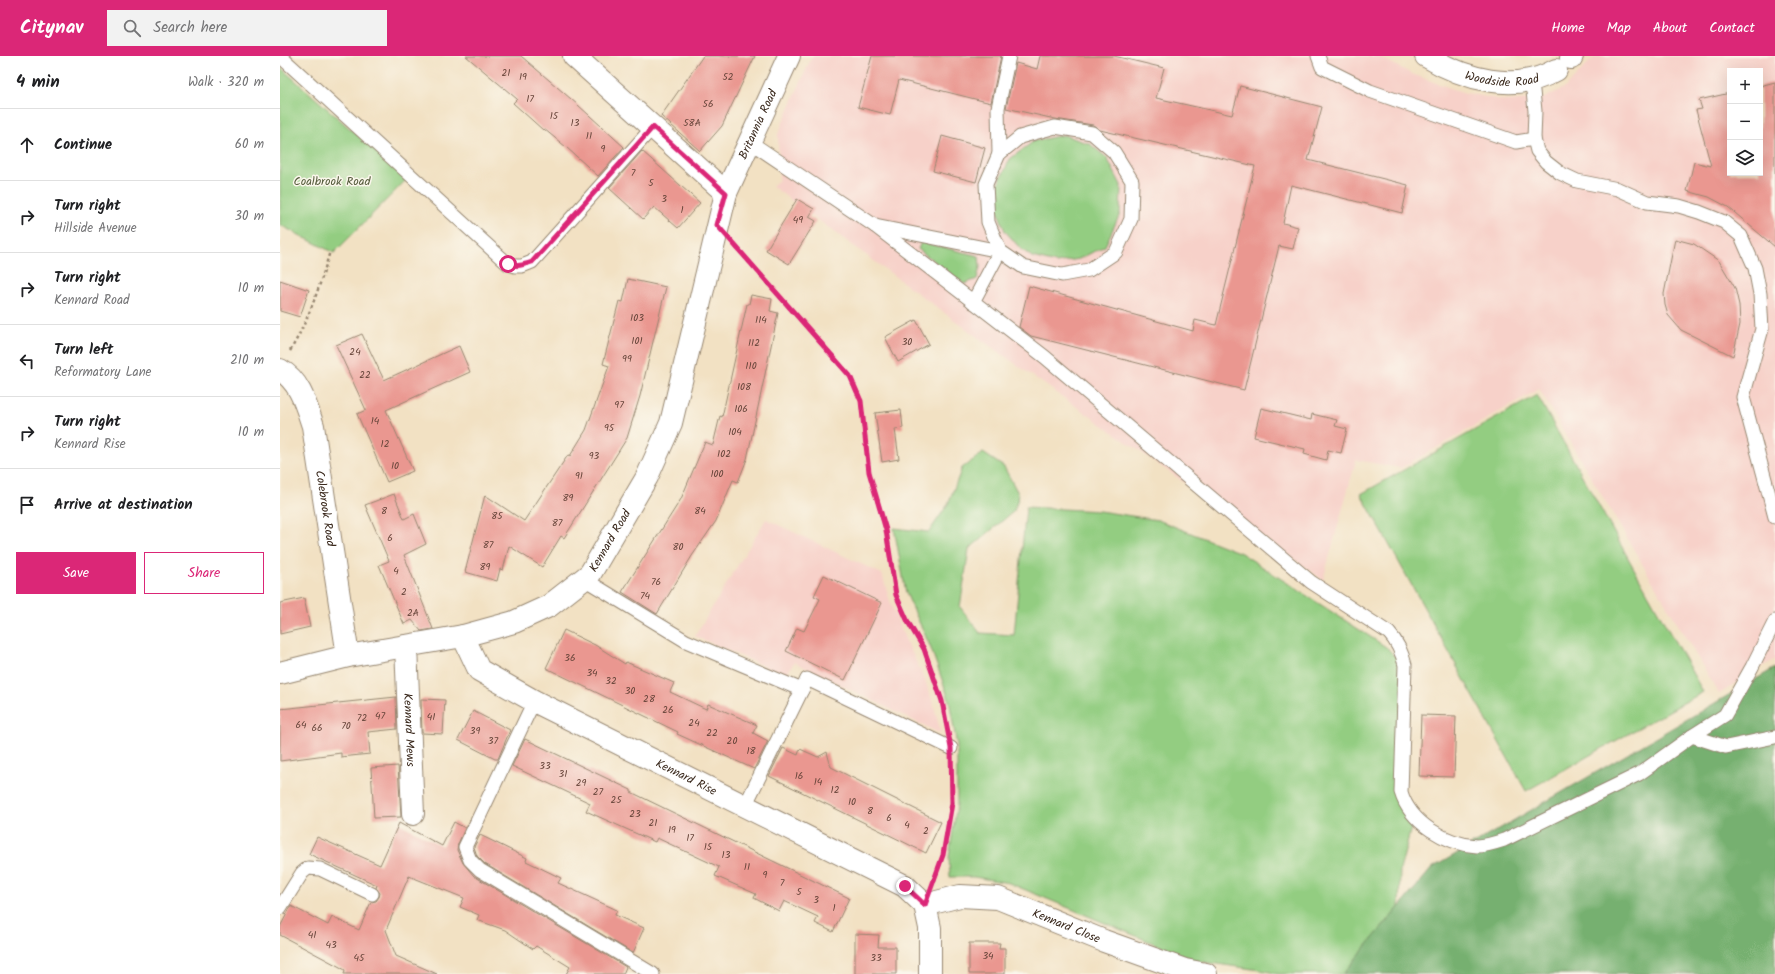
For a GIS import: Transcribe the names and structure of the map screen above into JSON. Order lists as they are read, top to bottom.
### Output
{
  "streets": {
    "street": [
      "Woodside Road",
      "Britannia Road",
      "Colebrook Road",
      "Kennard Road",
      "Kennard Mews",
      "Kennard Rise",
      "Kennard Close"
    ]
  },
  "crossings": [
    ["Britannia Road", "Kennard Road"],
    ["Colebrook Road", "Kennard Road"],
    ["Kennard Road", "Kennard Mews"],
    ["Kennard Road", "Kennard Rise"],
    ["Kennard Rise", "Kennard Close"]
  ],
  "parks": ["Coalbrook Road"],
  "house_numbers": [
    "21",
    "19",
    "52",
    "17",
    "56",
    "15",
    "13",
    "58A",
    "11",
    "9",
    "7",
    "5",
    "3",
    "1",
    "49",
    "103",
    "114",
    "101",
    "30",
    "112",
    "24",
    "99",
    "110",
    "22",
    "108",
    "97",
    "106",
    "14",
    "95",
    "104",
    "12",
    "102",
    "93",
    "10",
    "100",
    "91",
    "89",
    "8",
    "84",
    "85",
    "87",
    "6",
    "87",
    "80",
    "89",
    "4",
    "76",
    "2",
    "74",
    "2A",
    "36",
    "34",
    "32",
    "30",
    "28",
    "26",
    "47",
    "41",
    "72",
    "24",
    "64",
    "70",
    "66",
    "39",
    "22",
    "37",
    "20",
    "18",
    "33",
    "31",
    "16",
    "14",
    "29",
    "12",
    "27",
    "25",
    "10",
    "8",
    "23",
    "6",
    "21",
    "4",
    "19",
    "2",
    "17",
    "15",
    "13",
    "11",
    "9",
    "7",
    "5",
    "3",
    "1",
    "41",
    "43",
    "34",
    "45",
    "33"
  ],
  "page": {
    "header": "Citynav",
    "search": "Search here",
    "nav": [
      "Home",
      "Map",
      "About",
      "Contact"
    ],
    "heading": ["4 min", "Walk · 320 m"],
    "map_buttons": ["+", "−"],
    "list": [
      ["Continue", "60 m"],
      ["Turn right", "Hillside Avenue", "30 m"],
      ["Turn right", "Kennard Road", "10 m"],
      ["Turn left", "Reformatory Lane", "210 m"],
      ["Turn right", "Kennard Rise", "10 m"],
      "Arrive at destination"
    ],
    "buttons": ["Save", "Share"]
  }
}
